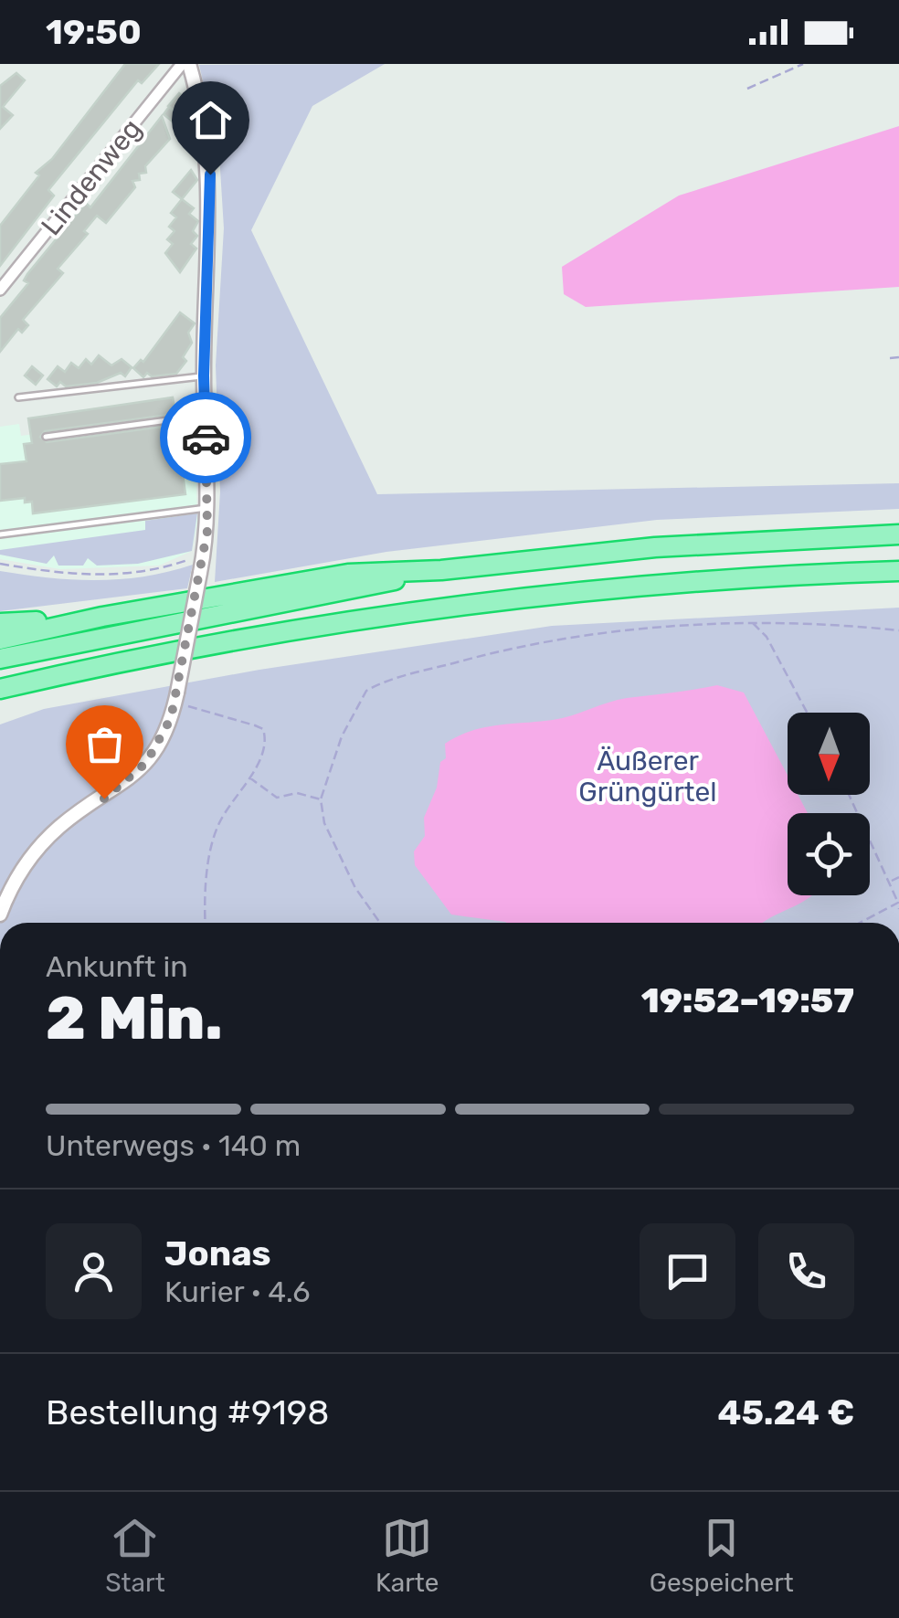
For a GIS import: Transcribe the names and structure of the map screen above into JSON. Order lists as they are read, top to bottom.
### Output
{
  "streets": {
    "street": ["Lindenweg"]
  },
  "parks": ["Äußerer Grüngürtel"],
  "north": "bottom",
  "page": {
    "status": "19:50",
    "heading": ["2 Min.", "Ankunft in", "19:52–19:57"],
    "panel": [
      "Jonas",
      "Kurier · 4.6",
      "Bestellung #9198",
      "45.24 €"
    ],
    "bar": "Unterwegs · 140 m",
    "tabs": ["Start", "Karte", "Gespeichert"]
  }
}
